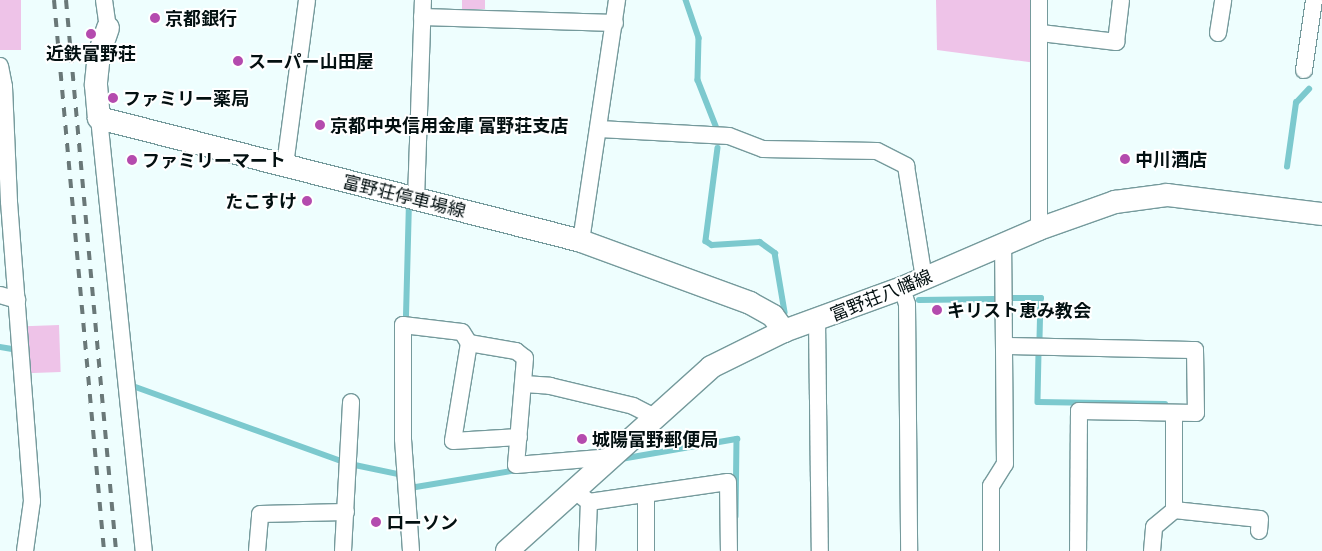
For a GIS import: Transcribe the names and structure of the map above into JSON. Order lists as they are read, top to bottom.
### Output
{
  "streets": {
    "main road": ["富野荘停車場線", "富野荘八幡線"]
  },
  "crossings": [
    ["富野荘停車場線", "富野荘八幡線"]
  ],
  "places": [
    "京都銀行",
    "近鉄富野荘",
    "スーパー山田屋",
    "ファミリー薬局",
    "京都中央信用金庫 富野荘支店",
    "中川酒店",
    "ファミリーマート",
    "たこすけ",
    "キリスト恵み教会",
    "城陽富野郵便局",
    "ローソン"
  ]
}
